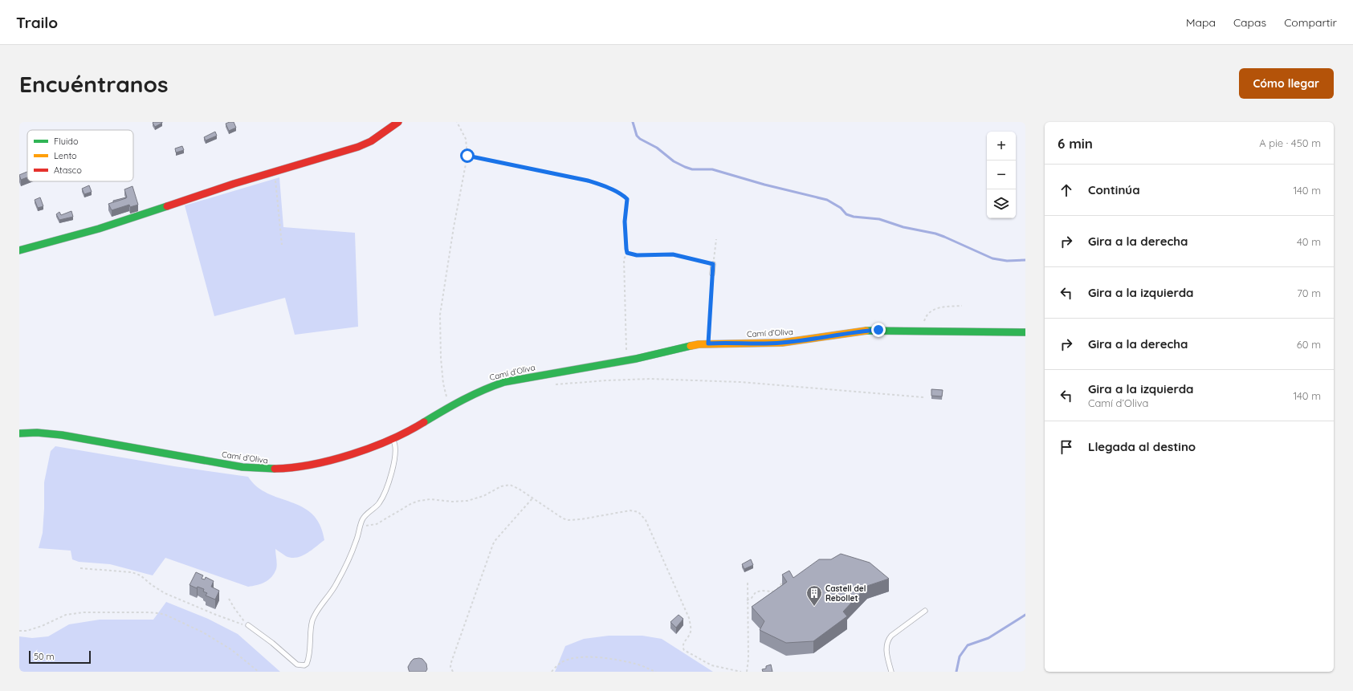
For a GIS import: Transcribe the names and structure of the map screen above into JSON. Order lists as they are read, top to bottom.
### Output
{
  "streets": {
    "street": ["Camí d’Oliva"]
  },
  "places": {
    "building": ["Castell del Rebollet"]
  },
  "legend": ["Fluido", "Lento", "Atasco"],
  "scale_bar": "50 m",
  "page": {
    "header": "Trailo",
    "nav": ["Mapa", "Capas", "Compartir"],
    "buttons": "Cómo llegar",
    "title": "Encuéntranos",
    "heading": ["6 min", "A pie · 450 m"],
    "map_buttons": ["+", "−"],
    "list": [
      ["Continúa", "140 m"],
      ["Gira a la derecha", "40 m"],
      ["Gira a la izquierda", "70 m"],
      ["Gira a la derecha", "60 m"],
      ["Gira a la izquierda", "Camí d’Oliva", "140 m"],
      "Llegada al destino"
    ],
    "scale": "50 m"
  }
}
